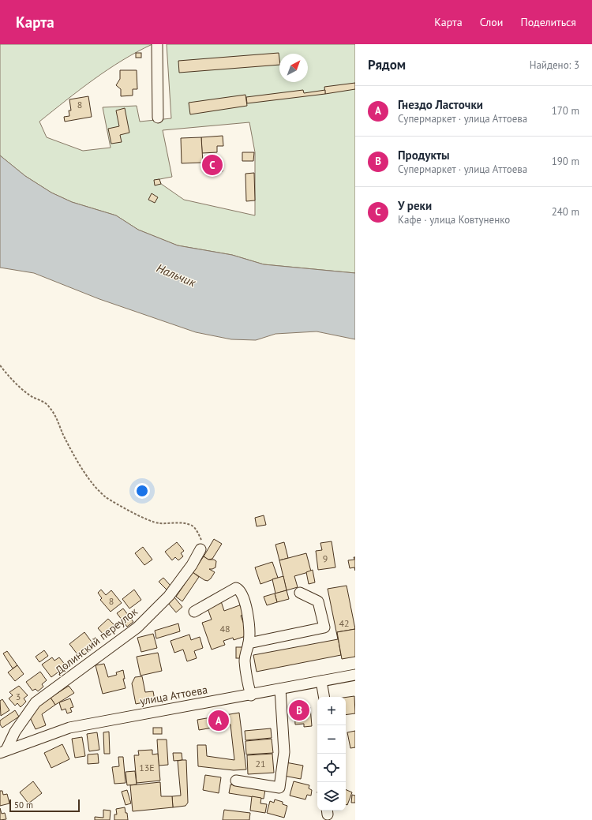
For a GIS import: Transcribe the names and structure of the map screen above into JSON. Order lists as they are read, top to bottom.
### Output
{
  "streets": {
    "street": ["Долинский переулок", "улица Аттоева"]
  },
  "crossings": [
    ["Долинский переулок", "улица Аттоева"]
  ],
  "water": ["Нальчик"],
  "house_numbers": [
    "8",
    "9",
    "8",
    "42",
    "48",
    "3",
    "21",
    "13Е"
  ],
  "scale_bar": "50 m",
  "north": "top right",
  "page": {
    "header": "Карта",
    "nav": ["Карта", "Слои", "Поделиться"],
    "heading": ["Рядом", "Найдено: 3"],
    "list": [
      {
        "mark": "A",
        "name": "Гнездо Ласточки",
        "note": "Супермаркет · улица Аттоева",
        "value": "170 m"
      },
      {
        "mark": "B",
        "name": "Продукты",
        "note": "Супермаркет · улица Аттоева",
        "value": "190 m"
      },
      {
        "mark": "C",
        "name": "У реки",
        "note": "Кафе · улица Ковтуненко",
        "value": "240 m"
      }
    ],
    "pins": ["C", "B", "A"],
    "map_buttons": ["+", "−"],
    "scale": "50 m"
  }
}
